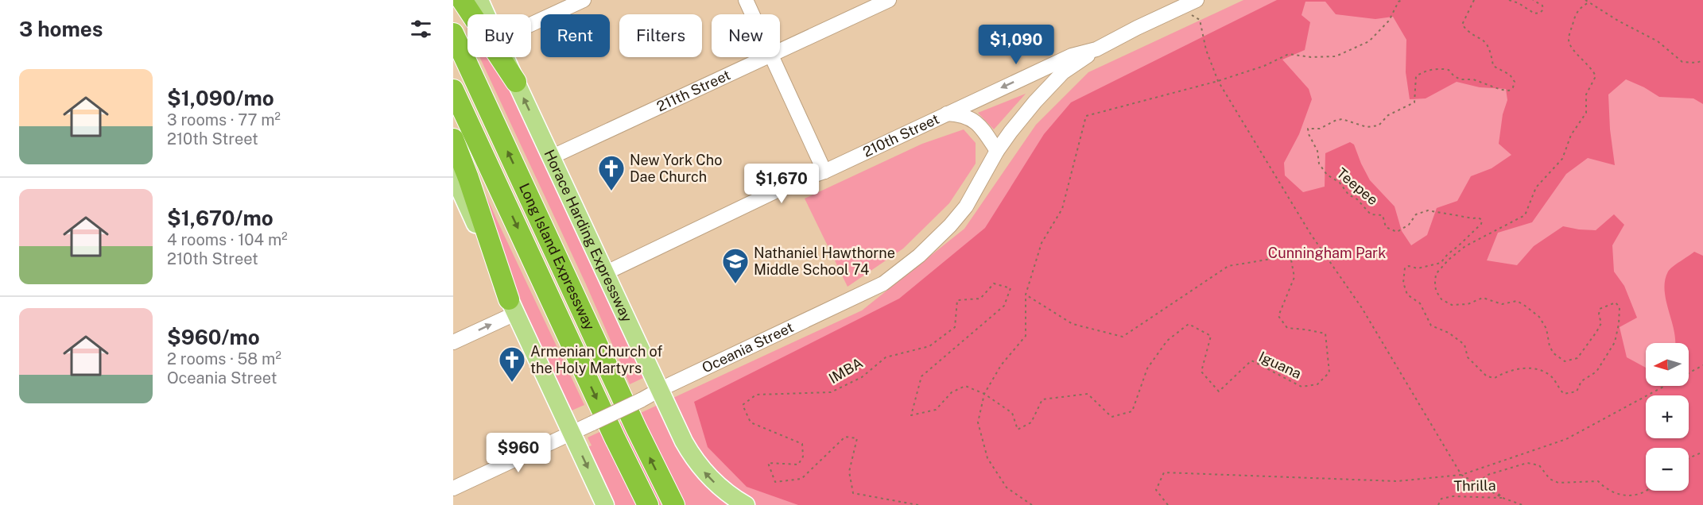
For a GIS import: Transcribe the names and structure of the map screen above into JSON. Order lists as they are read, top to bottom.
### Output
{
  "streets": {
    "highway": ["Long Island Expressway"],
    "main road": ["Horace Harding Expressway"],
    "street": ["211th Street", "210th Street", "Oceania Street"],
    "path": [
      "Teepee",
      "Iguana",
      "IMBA",
      "Thrilla"
    ]
  },
  "crossings": [
    ["211th Street", "Horace Harding Expressway"],
    ["210th Street", "Horace Harding Expressway"],
    ["210th Street", "Oceania Street"],
    ["Horace Harding Expressway", "Oceania Street"],
    ["Iguana", "IMBA"]
  ],
  "parks": ["Cunningham Park"],
  "places": {
    "church": ["New York Cho Dae Church", "Armenian Church of the Holy Martyrs"],
    "school or university": ["Nathaniel Hawthorne Middle School 74"]
  },
  "north": "left",
  "page": {
    "heading": "3 homes",
    "chip": [
      "Buy",
      "Rent",
      "Filters",
      "New"
    ],
    "price": ["$1,090", "$1,670", "$960"],
    "list": [
      {
        "name": "$1,090/mo",
        "note": "3 rooms · 77 m² · 210th Street"
      },
      {
        "name": "$1,670/mo",
        "note": "4 rooms · 104 m² · 210th Street"
      },
      {
        "name": "$960/mo",
        "note": "2 rooms · 58 m² · Oceania Street"
      }
    ],
    "map_buttons": ["+", "−"]
  }
}
